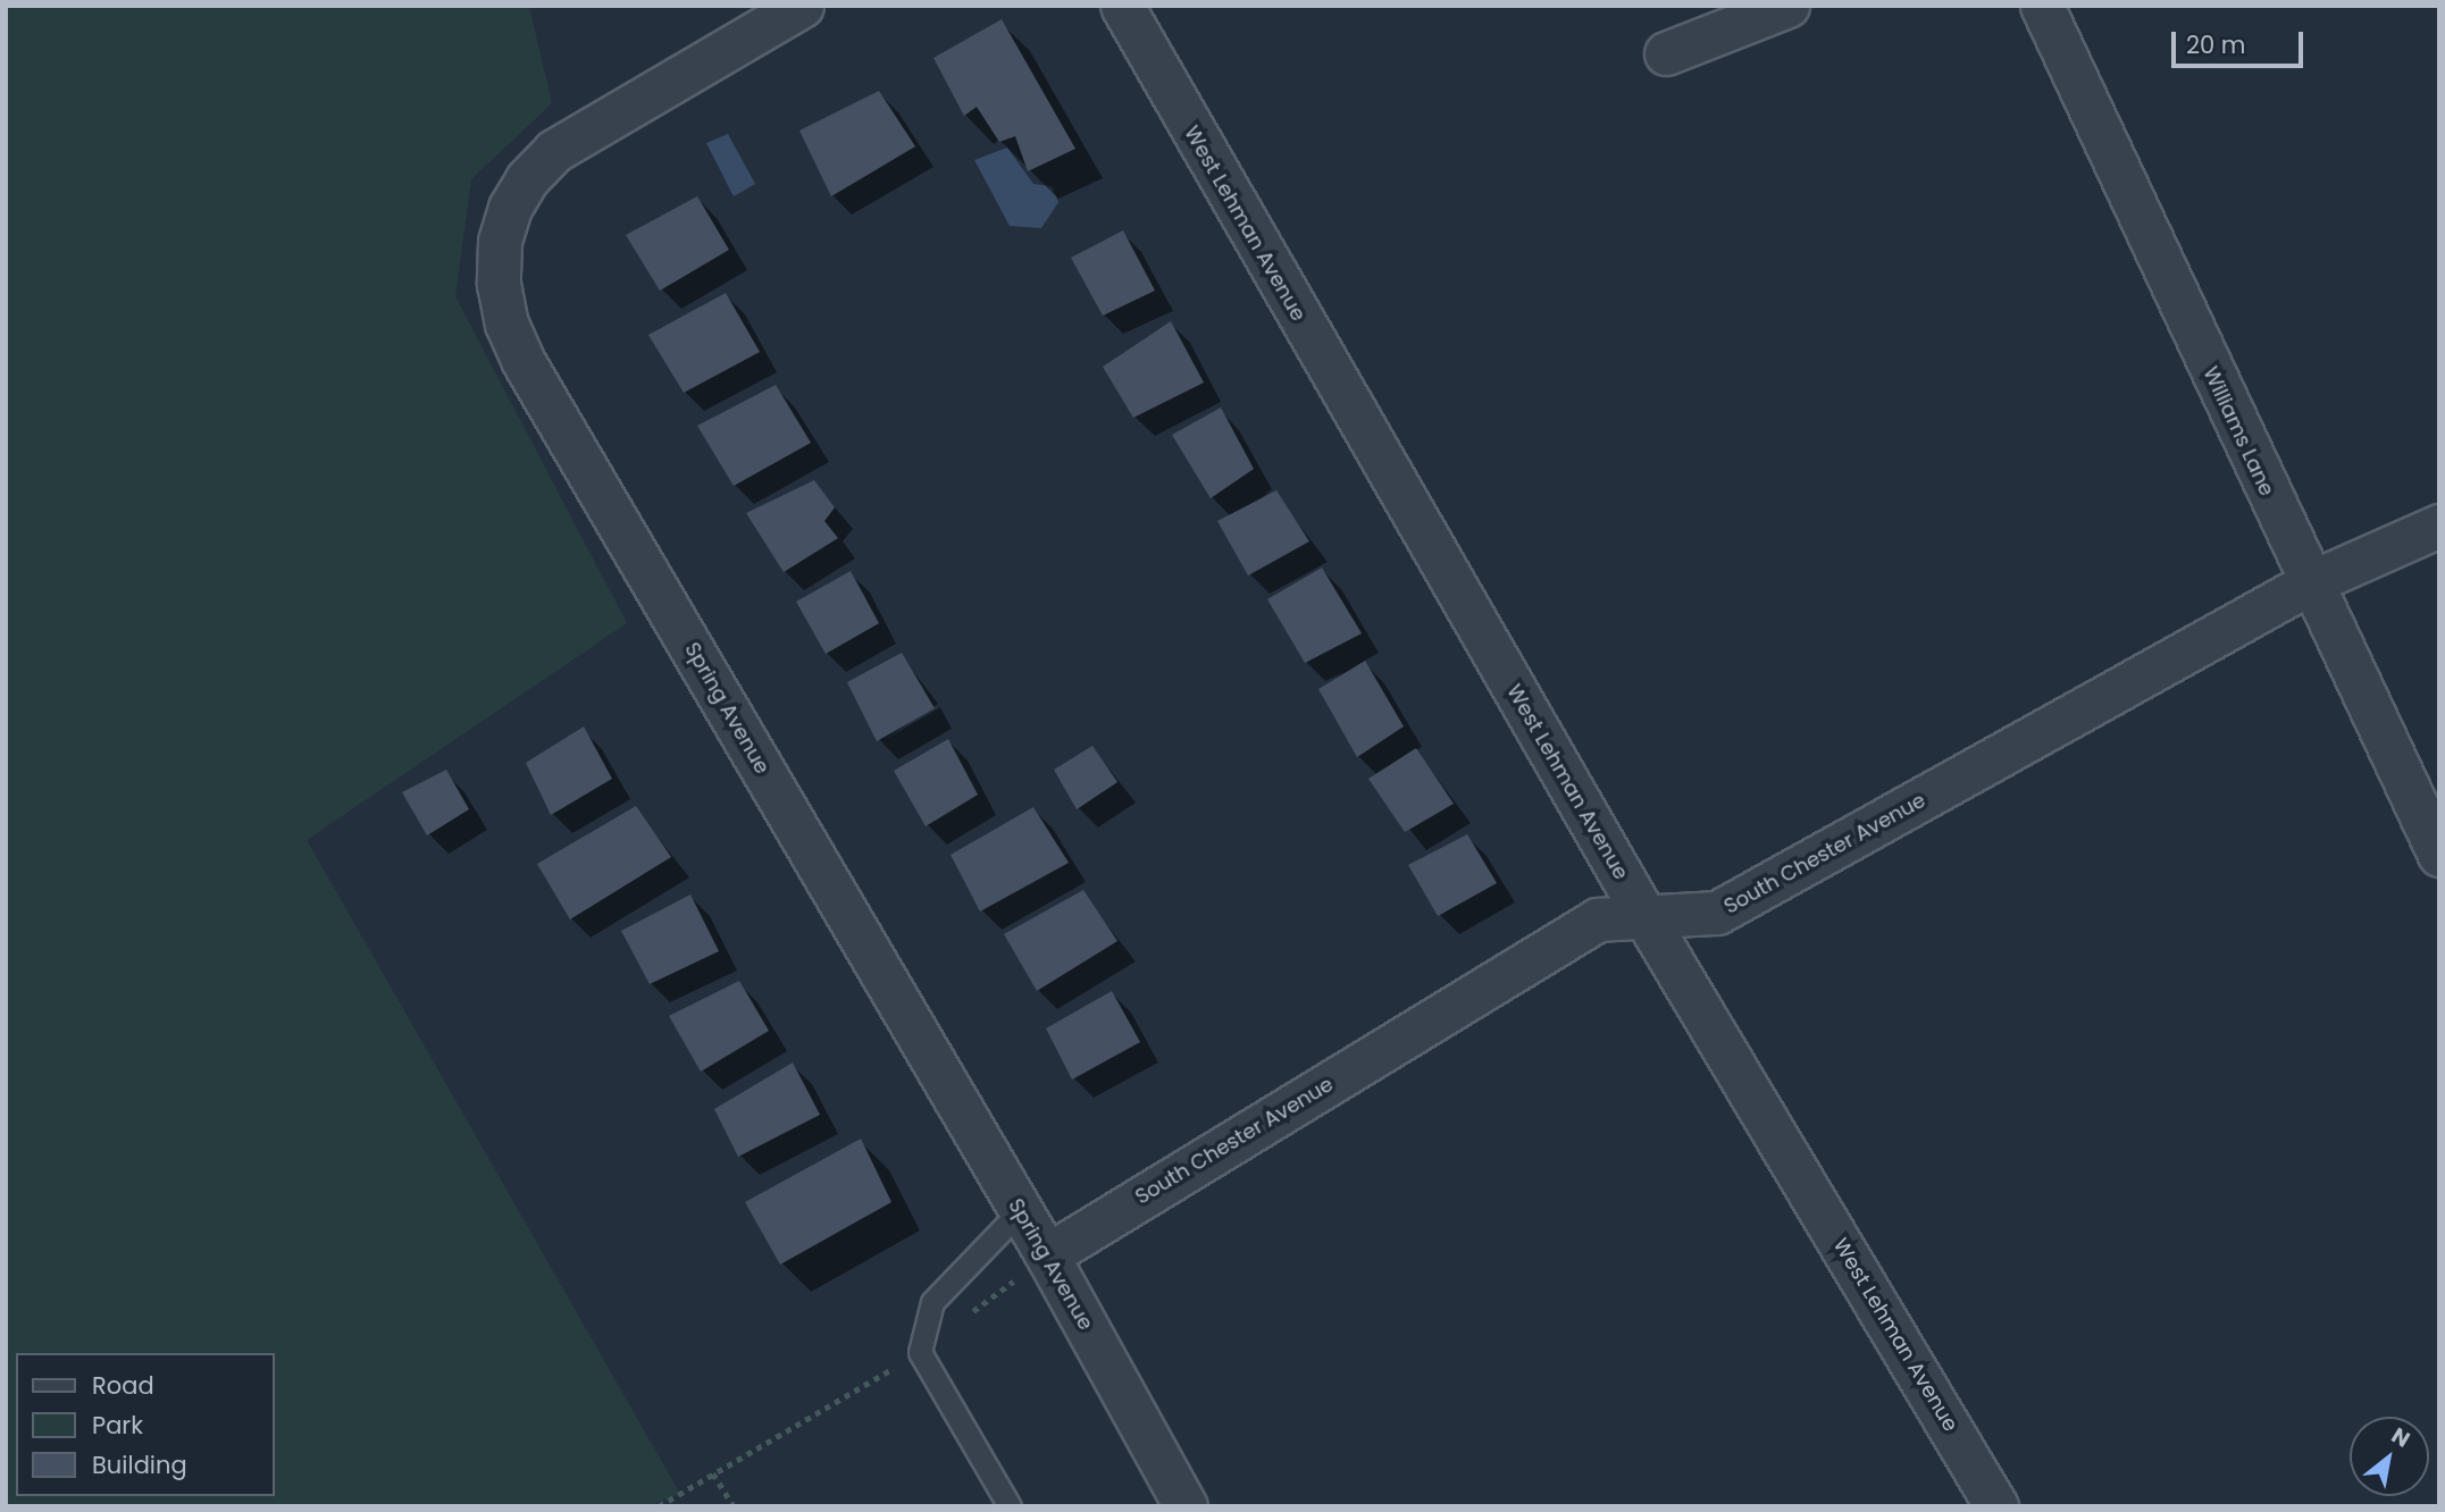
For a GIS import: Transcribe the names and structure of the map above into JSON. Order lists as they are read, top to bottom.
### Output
{
  "streets": {
    "street": [
      "West Lehman Avenue",
      "Williams Lane",
      "Spring Avenue",
      "South Chester Avenue"
    ]
  },
  "crossings": [
    ["West Lehman Avenue", "South Chester Avenue"],
    ["Williams Lane", "South Chester Avenue"],
    ["Spring Avenue", "South Chester Avenue"]
  ],
  "legend": ["Road", "Park", "Building"],
  "scale_bar": "20 m",
  "north": "top right"
}
